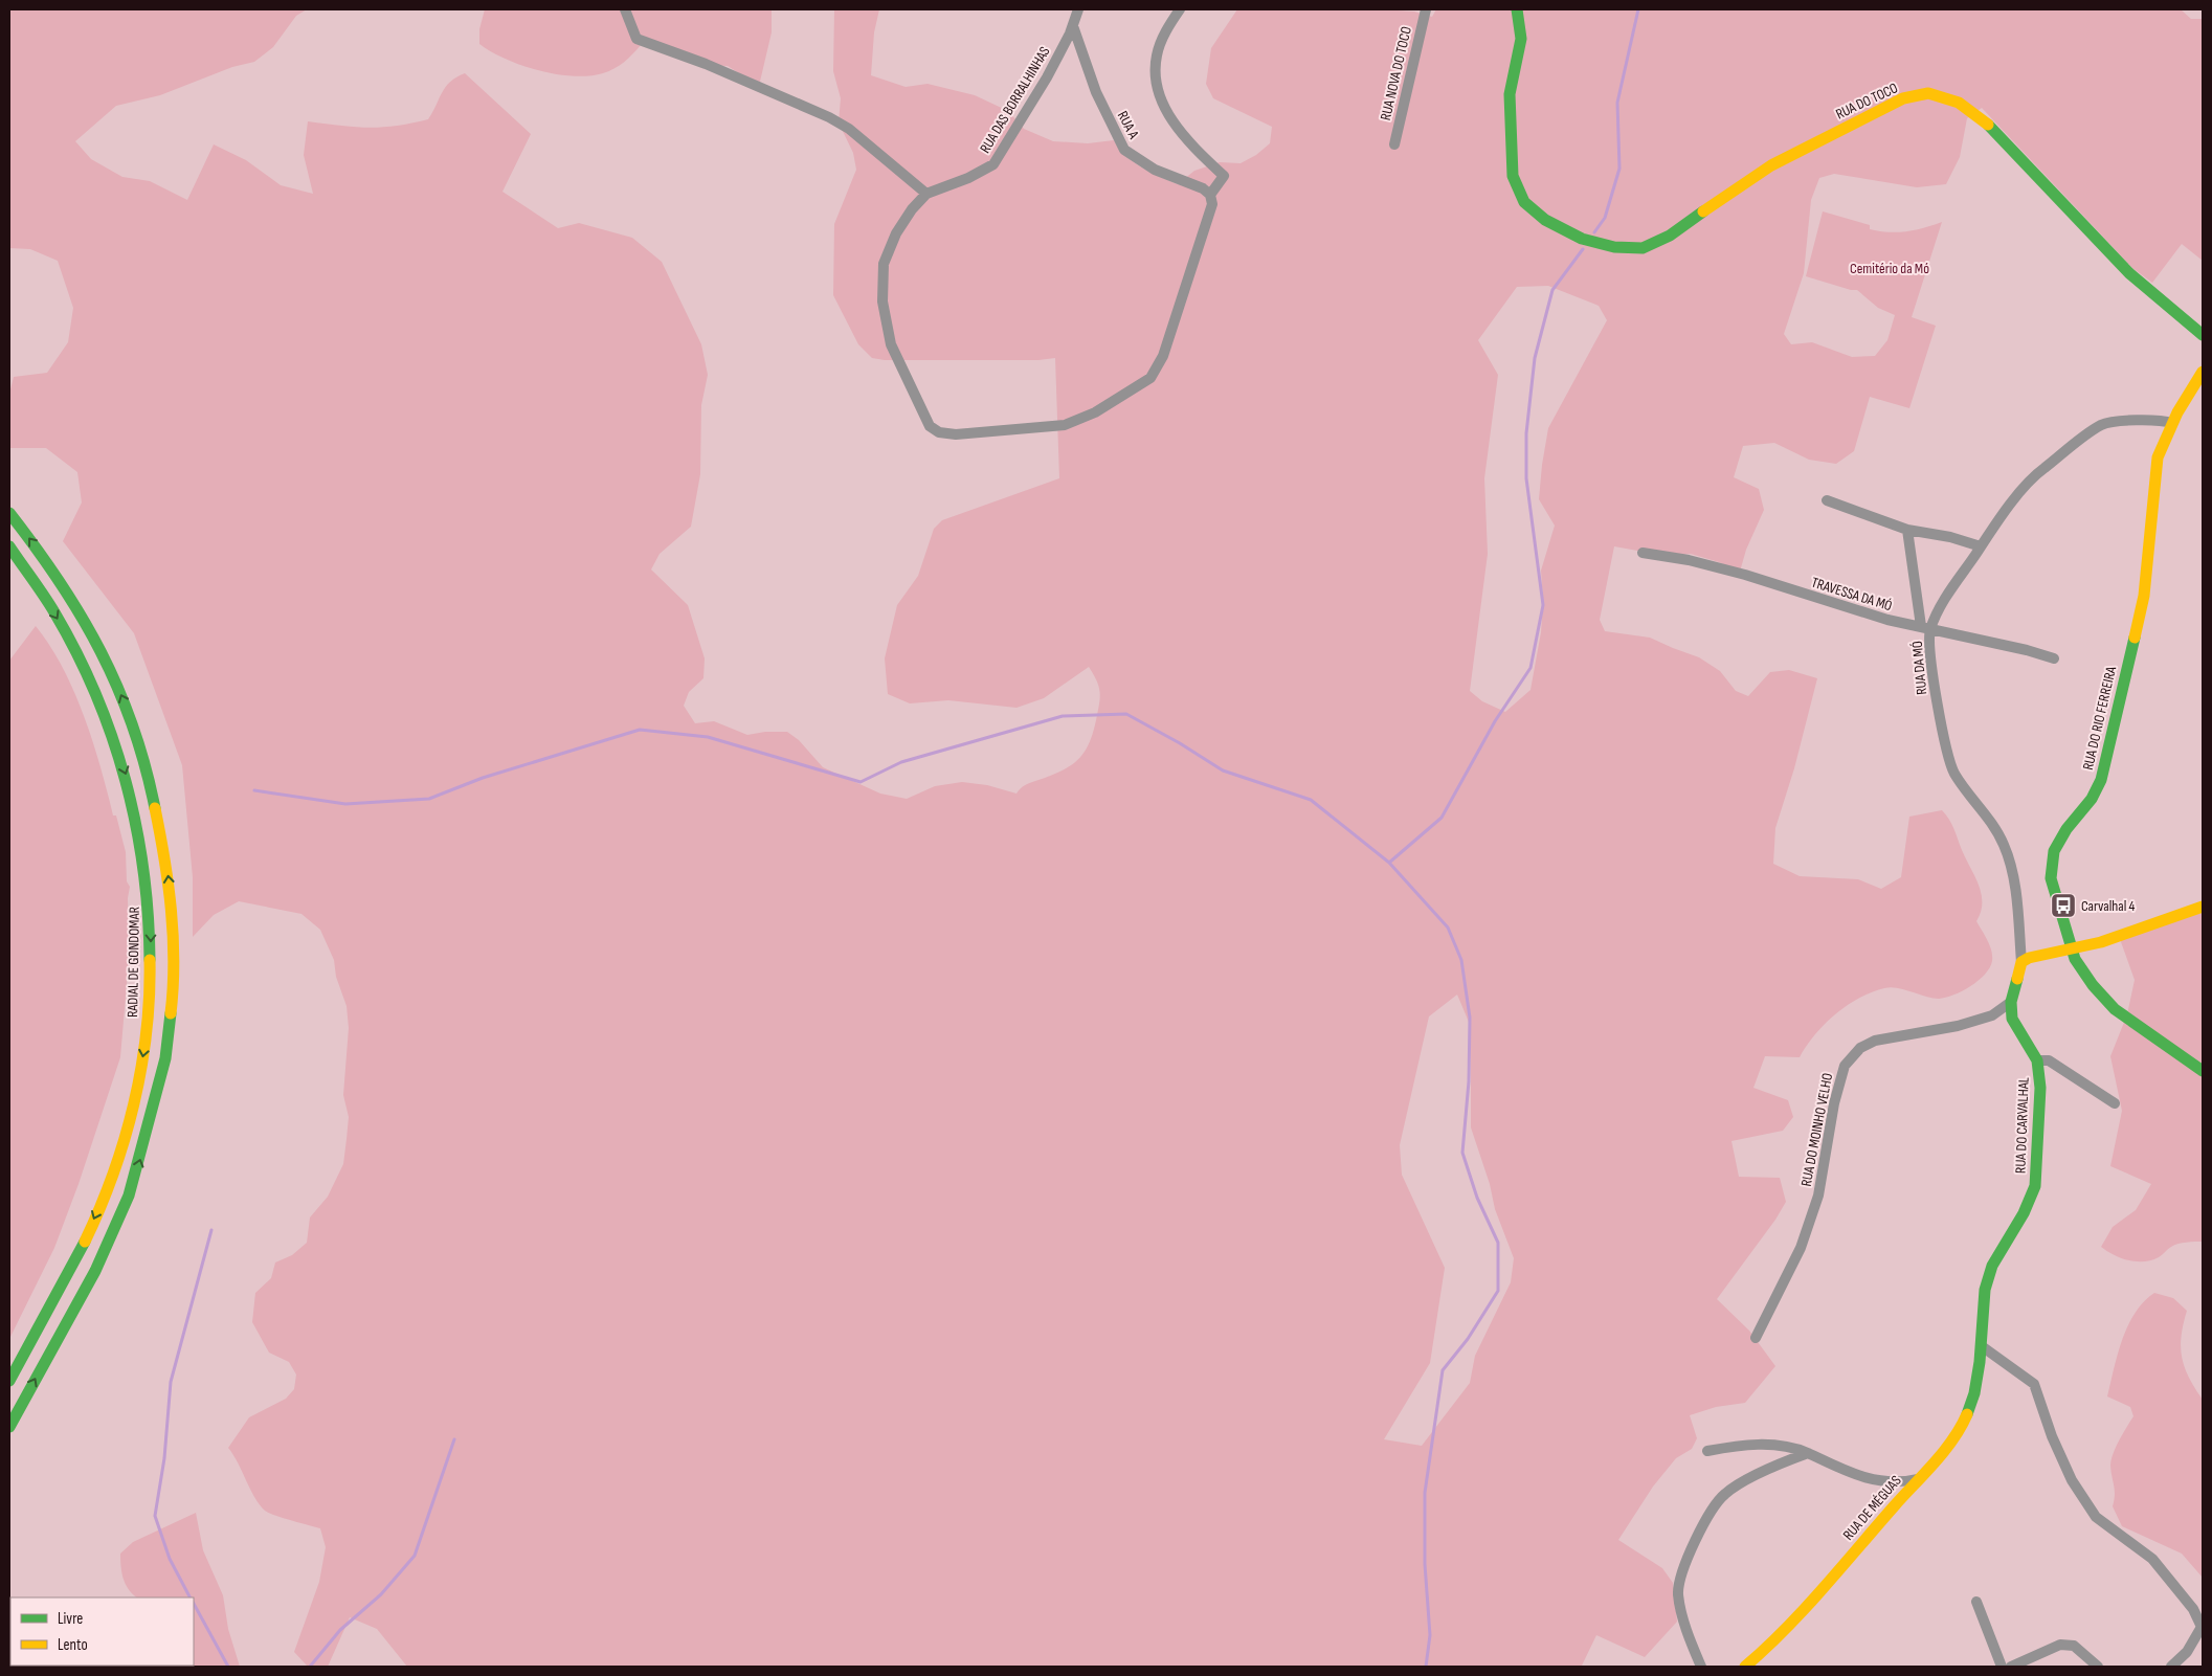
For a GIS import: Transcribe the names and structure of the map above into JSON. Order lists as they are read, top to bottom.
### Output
{
  "streets": {
    "main road": [
      "RUA DO TOCO",
      "RUA DO RIO FERREIRA",
      "RADIAL DE GONDOMAR",
      "RUA DO CARVALHAL",
      "RUA DE MÉGUAS"
    ],
    "street": [
      "RUA NOVA DO TOCO",
      "RUA DAS BORRALHINHAS",
      "RUA A",
      "TRAVESSA DA MÓ",
      "RUA DA MÓ",
      "RUA DO MOINHO VELHO"
    ]
  },
  "crossings": [
    ["RUA DAS BORRALHINHAS", "RUA A"],
    ["TRAVESSA DA MÓ", "RUA DA MÓ"],
    ["RUA DA MÓ", "RUA DO RIO FERREIRA"],
    ["RUA DA MÓ", "RUA DO CARVALHAL"],
    ["RUA DO CARVALHAL", "RUA DO MOINHO VELHO"],
    ["RUA DO CARVALHAL", "RUA DE MÉGUAS"]
  ],
  "parks": ["Cemitério da Mó"],
  "places": {
    "bus stop": ["Carvalhal 4"]
  },
  "legend": ["Livre", "Lento"]
}
